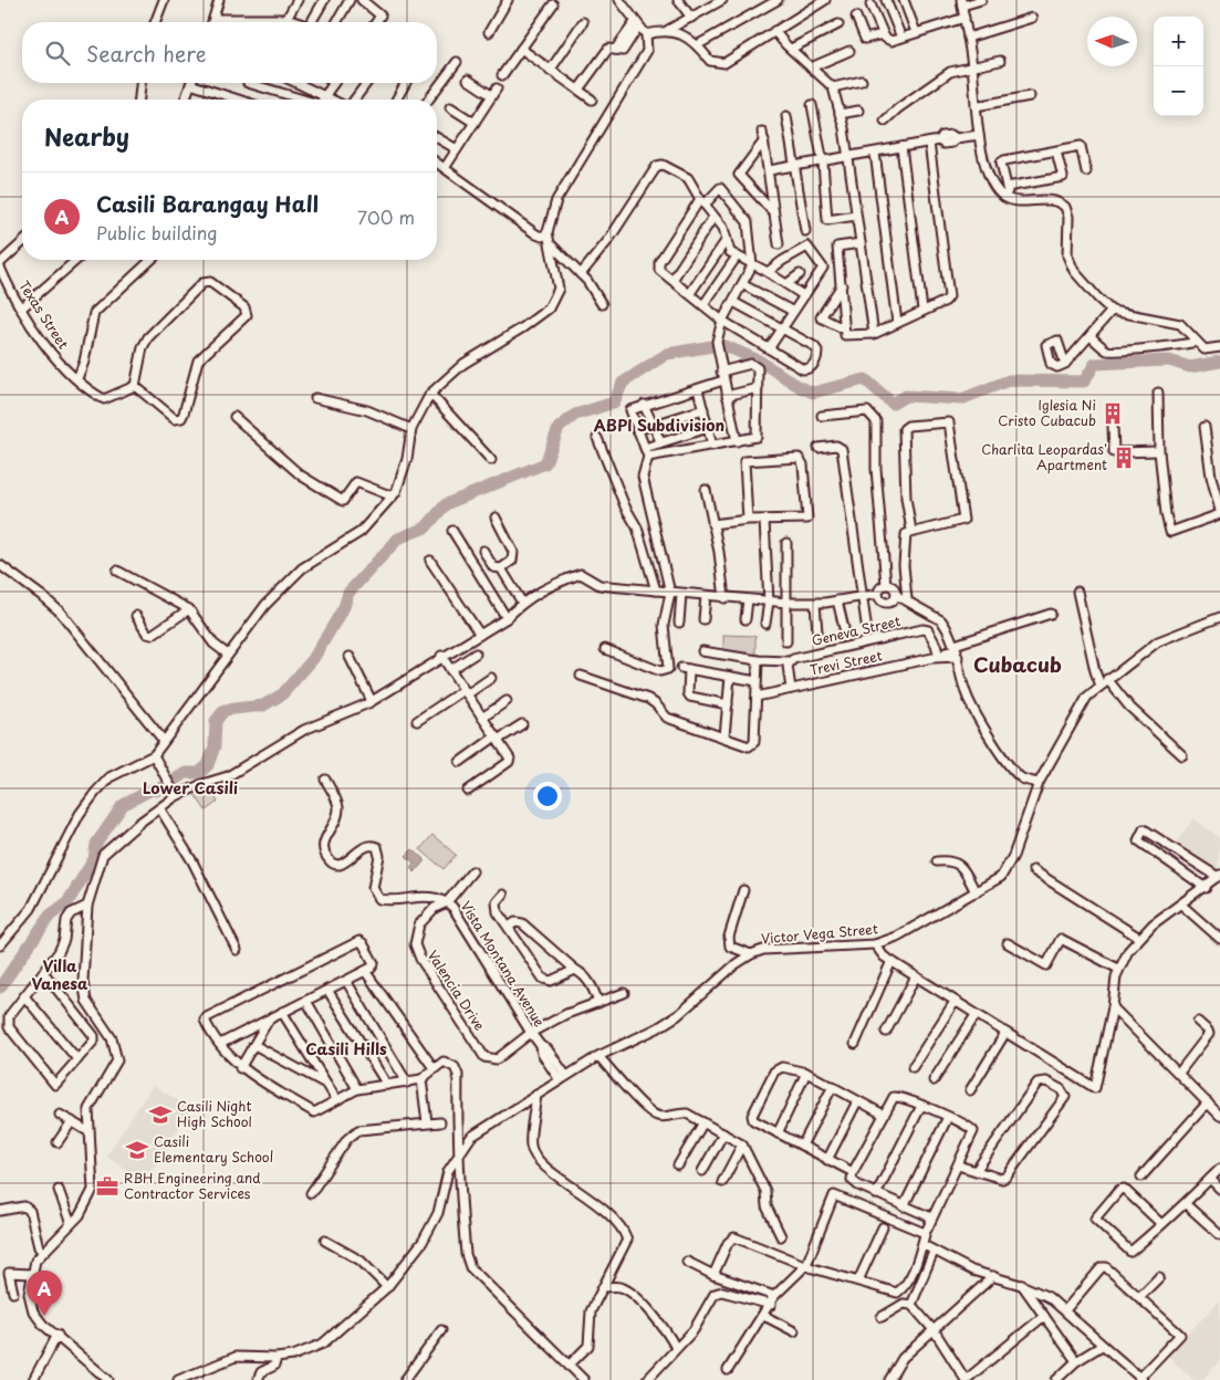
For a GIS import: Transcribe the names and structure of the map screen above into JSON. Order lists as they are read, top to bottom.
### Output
{
  "streets": {
    "street": [
      "Texas Street",
      "Geneva Street",
      "Trevi Street",
      "Victor Vega Street",
      "Vista Montana Avenue",
      "Valencia Drive"
    ]
  },
  "crossings": [
    ["Geneva Street", "Trevi Street"],
    ["Victor Vega Street", "Vista Montana Avenue"],
    ["Vista Montana Avenue", "Valencia Drive"]
  ],
  "districts": [
    "ABPI Subdivision",
    "Cubacub",
    "Lower Casili",
    "Villa Vanesa",
    "Casili Hills"
  ],
  "places": {
    "building": ["Iglesia Ni Cristo Cubacub", "Charlita Leopardas' Apartment"],
    "school or university": ["Casili Night High School", "Casili Elementary School"],
    "office": ["RBH Engineering and Contractor Services"]
  },
  "north": "left",
  "page": {
    "map_buttons": ["+", "−"],
    "search": "Search here",
    "heading": "Nearby",
    "list": [
      {
        "mark": "A",
        "name": "Casili Barangay Hall",
        "note": "Public building",
        "value": "700 m"
      }
    ],
    "pins": "A"
  }
}
